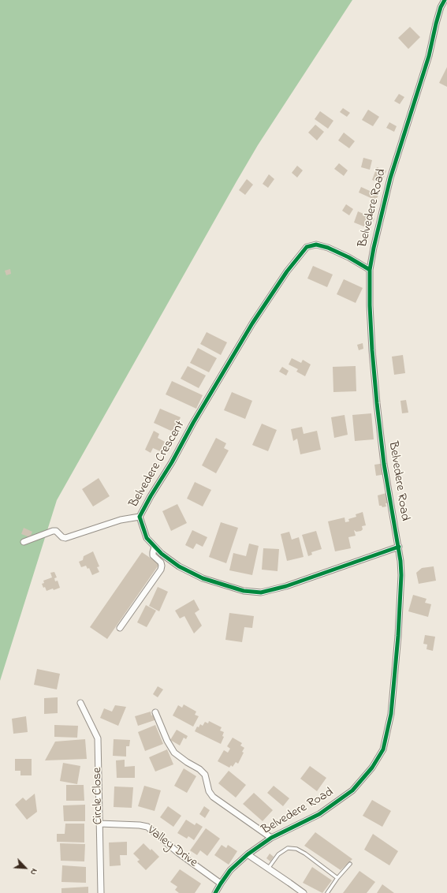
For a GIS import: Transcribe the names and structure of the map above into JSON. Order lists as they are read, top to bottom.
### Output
{
  "streets": {
    "street": [
      "Belvedere Road",
      "Belvedere Crescent",
      "Circle Close",
      "Valley Drive"
    ]
  },
  "crossings": [
    ["Belvedere Road", "Belvedere Crescent"],
    ["Belvedere Road", "Valley Drive"],
    ["Circle Close", "Valley Drive"]
  ],
  "north": "bottom right"
}
